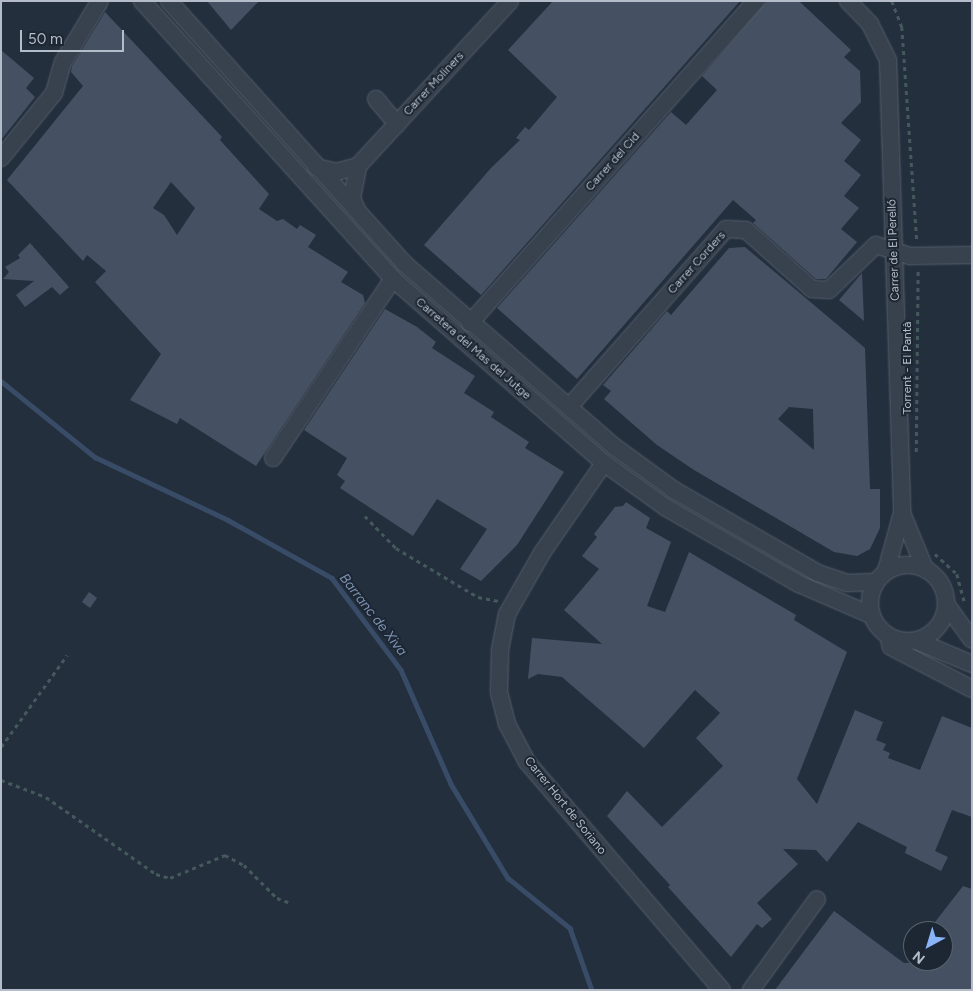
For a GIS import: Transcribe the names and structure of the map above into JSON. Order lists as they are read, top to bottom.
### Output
{
  "streets": {
    "street": [
      "Carrer Moliners",
      "Carrer del Cid",
      "Carrer de El Perelló",
      "Carrer Corders",
      "Carretera del Mas del Jutge",
      "Carrer Hort de Soriano"
    ],
    "path": ["Torrent - El Pantà"]
  },
  "crossings": [
    ["Carrer del Cid", "Carretera del Mas del Jutge"],
    ["Carrer de El Perelló", "Carrer Corders"],
    ["Carrer Corders", "Carretera del Mas del Jutge"],
    ["Carretera del Mas del Jutge", "Carrer Hort de Soriano"]
  ],
  "water": ["Barranc de Xiva"],
  "scale_bar": "50 m",
  "north": "bottom left"
}
